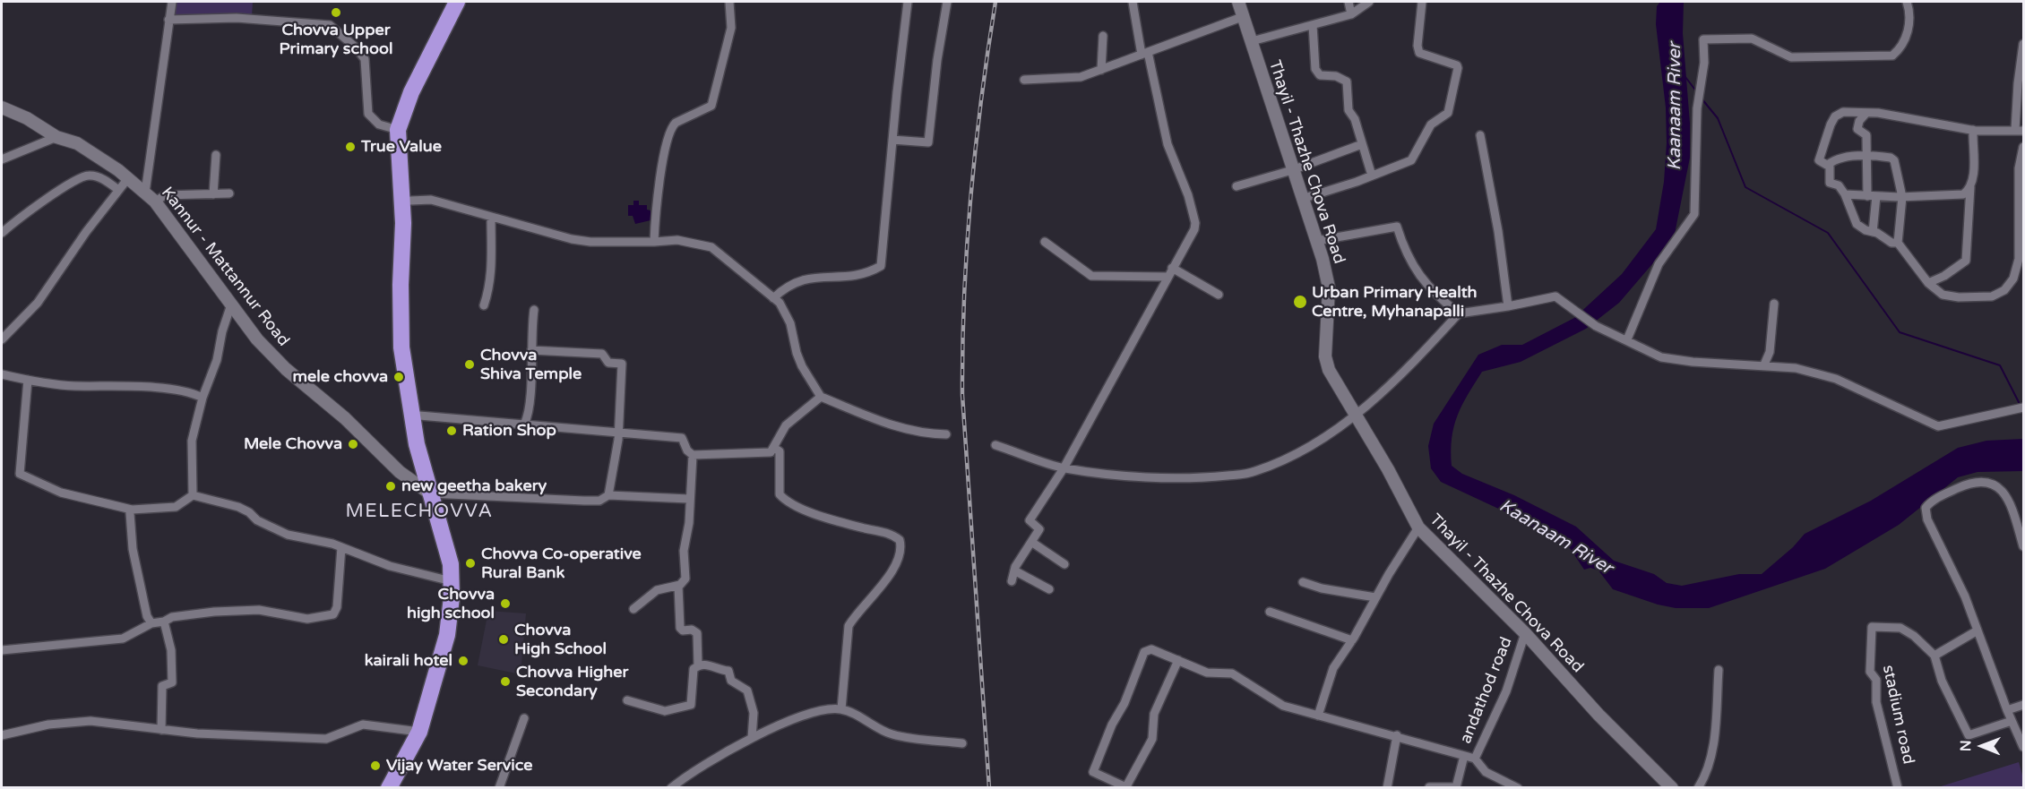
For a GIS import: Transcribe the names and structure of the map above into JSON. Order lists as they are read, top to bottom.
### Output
{
  "streets": {
    "street": [
      "Thayil - Thazhe Chova Road",
      "Kannur - Mattannur Road",
      "andathod road",
      "stadium road"
    ]
  },
  "crossings": [
    ["Thayil - Thazhe Chova Road", "andathod road"]
  ],
  "districts": ["MELECHOVVA"],
  "water": ["Kaanaam River"],
  "places": [
    "Chovva Upper Primary school",
    "True Value",
    "Urban Primary Health Centre, Myhanapalli",
    "Chovva Shiva Temple",
    "mele chovva",
    "Ration Shop",
    "Mele Chovva",
    "new geetha bakery",
    "Chovva Co-operative Rural Bank",
    "Chovva high school",
    "Chovva High School",
    "kairali hotel",
    "Chovva Higher Secondary",
    "Vijay Water Service"
  ],
  "north": "left"
}
